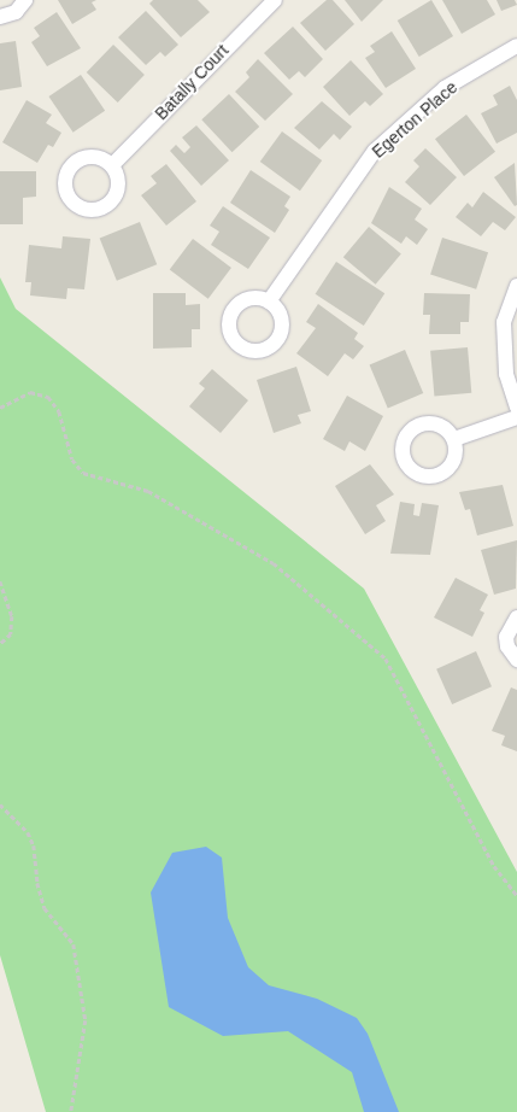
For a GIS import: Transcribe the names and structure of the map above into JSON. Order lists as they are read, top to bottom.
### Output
{
  "streets": {
    "street": ["Batally Court", "Egerton Place"]
  }
}
